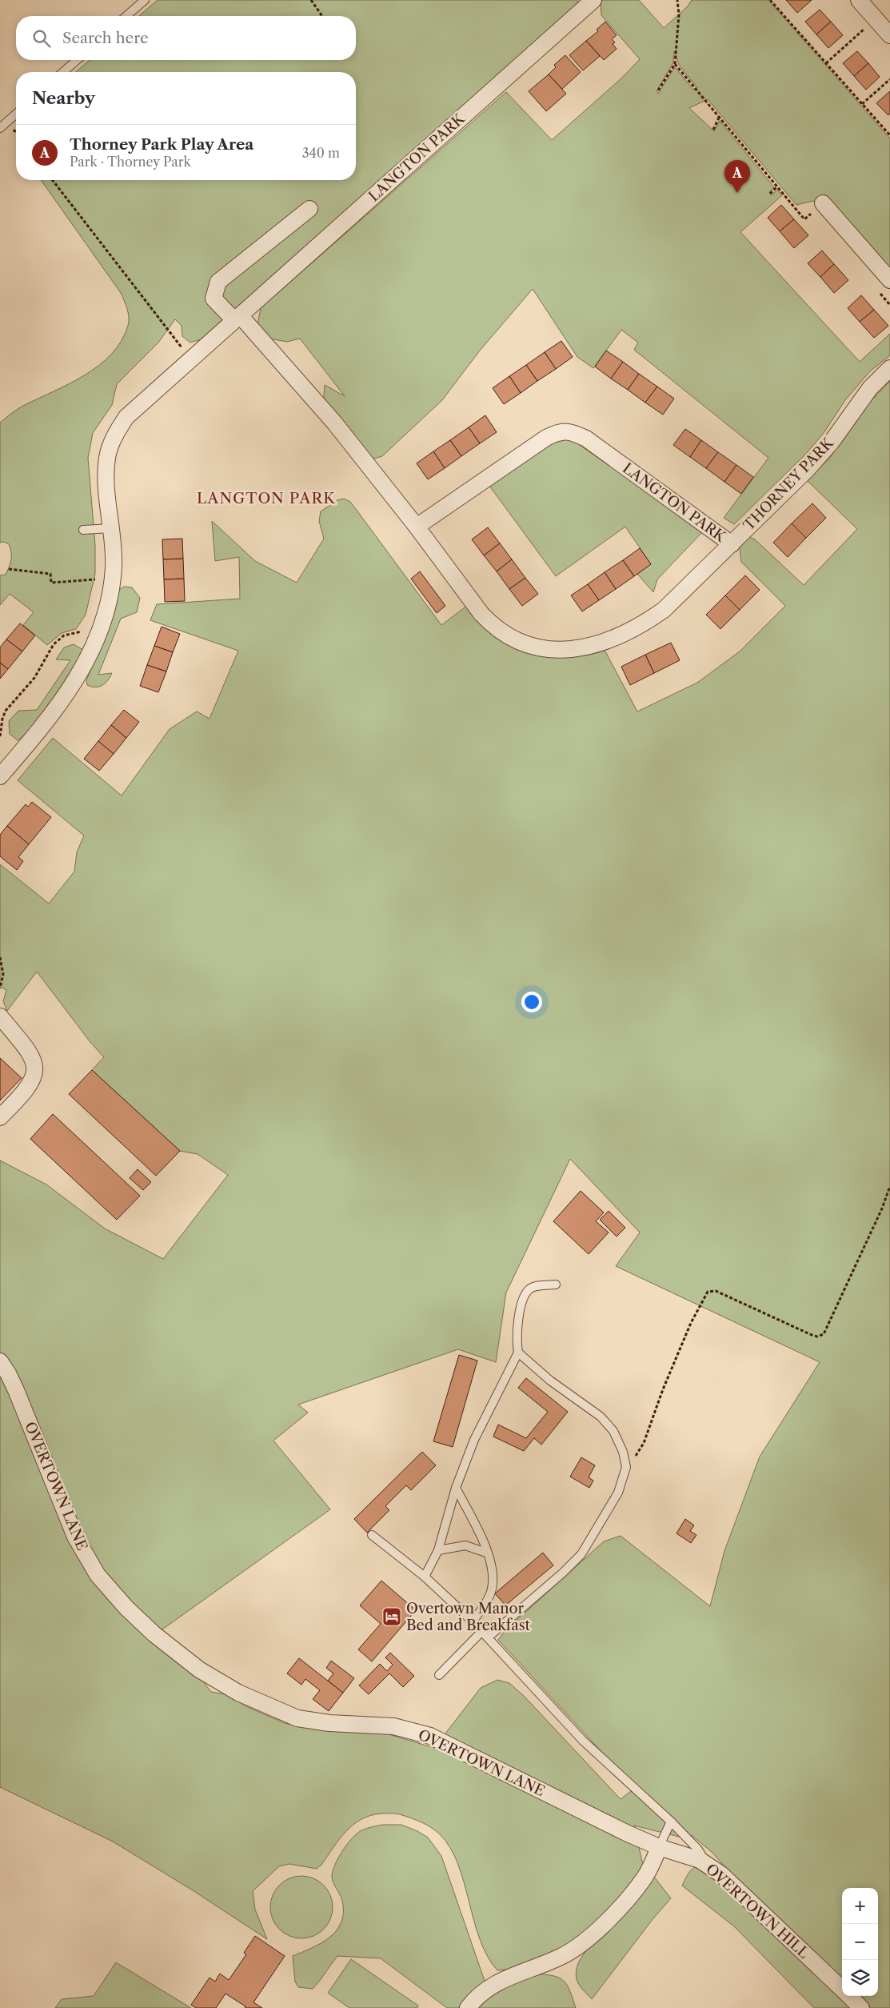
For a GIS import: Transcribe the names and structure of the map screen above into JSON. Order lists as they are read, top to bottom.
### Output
{
  "streets": {
    "street": [
      "LANGTON PARK",
      "THORNEY PARK",
      "OVERTOWN LANE",
      "OVERTOWN HILL"
    ]
  },
  "crossings": [
    ["LANGTON PARK", "THORNEY PARK"],
    ["OVERTOWN LANE", "OVERTOWN HILL"]
  ],
  "districts": ["LANGTON PARK"],
  "places": {
    "hotel": ["Overtown Manor Bed and Breakfast"]
  },
  "page": {
    "search": "Search here",
    "heading": "Nearby",
    "list": [
      {
        "mark": "A",
        "name": "Thorney Park Play Area",
        "note": "Park · Thorney Park",
        "value": "340 m"
      }
    ],
    "pins": "A",
    "map_buttons": ["+", "−"]
  }
}
